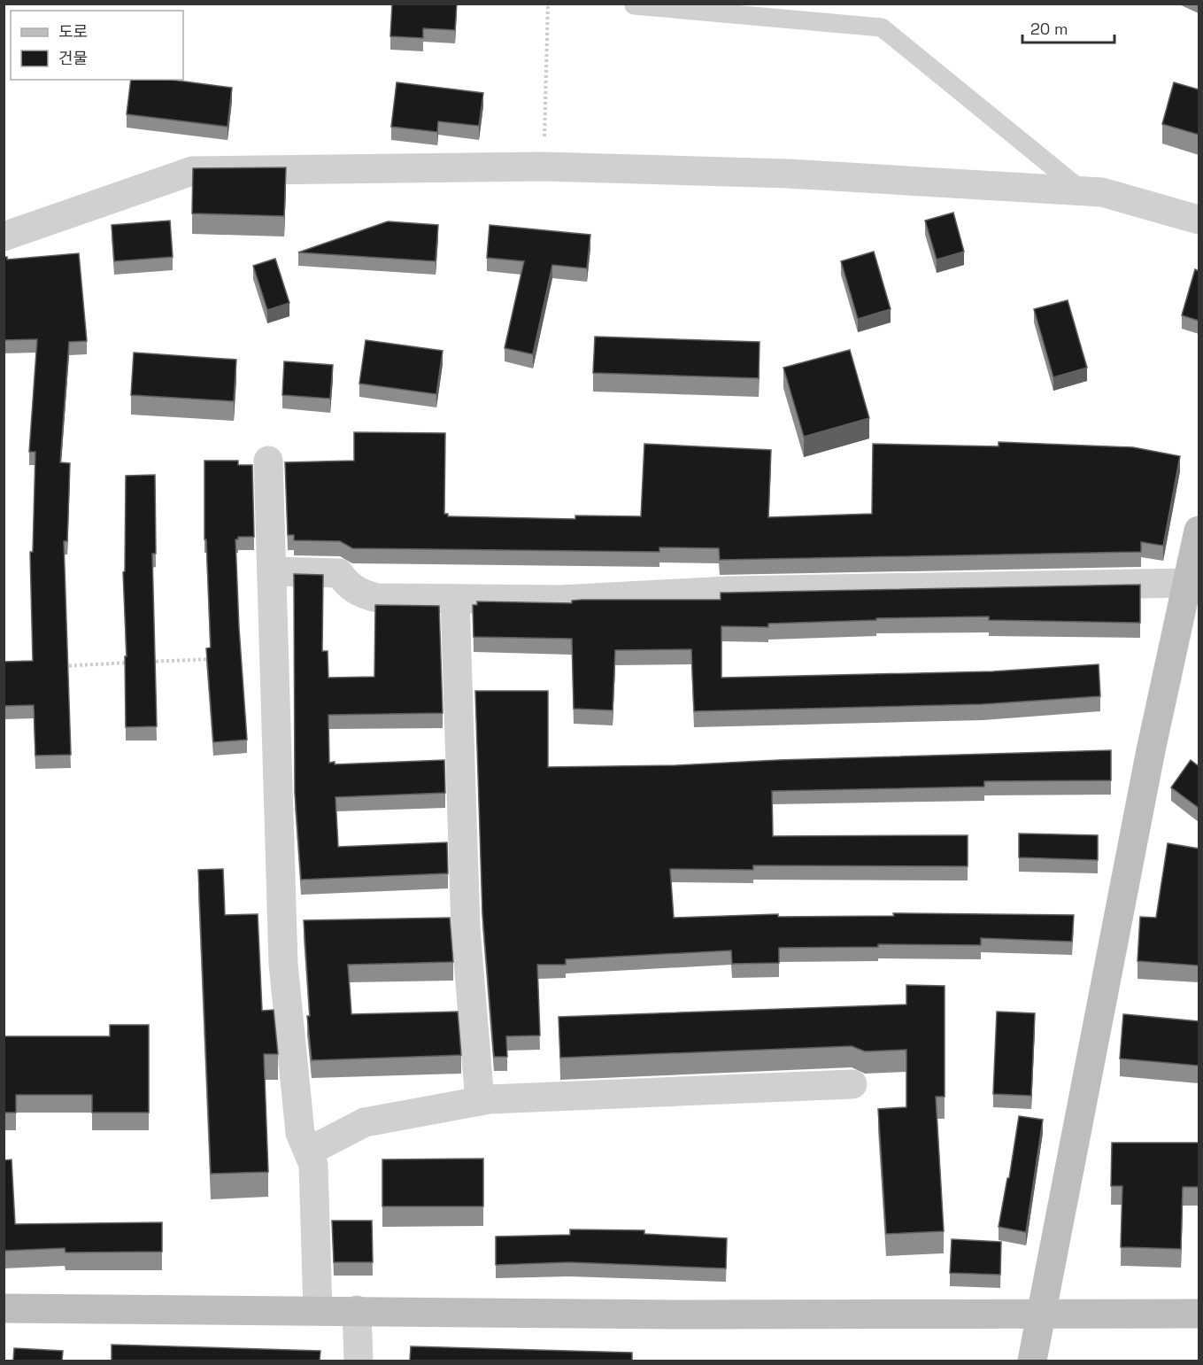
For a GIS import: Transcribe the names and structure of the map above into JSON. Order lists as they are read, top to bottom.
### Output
{
  "legend": ["도로", "건물"],
  "scale_bar": "20 m"
}
